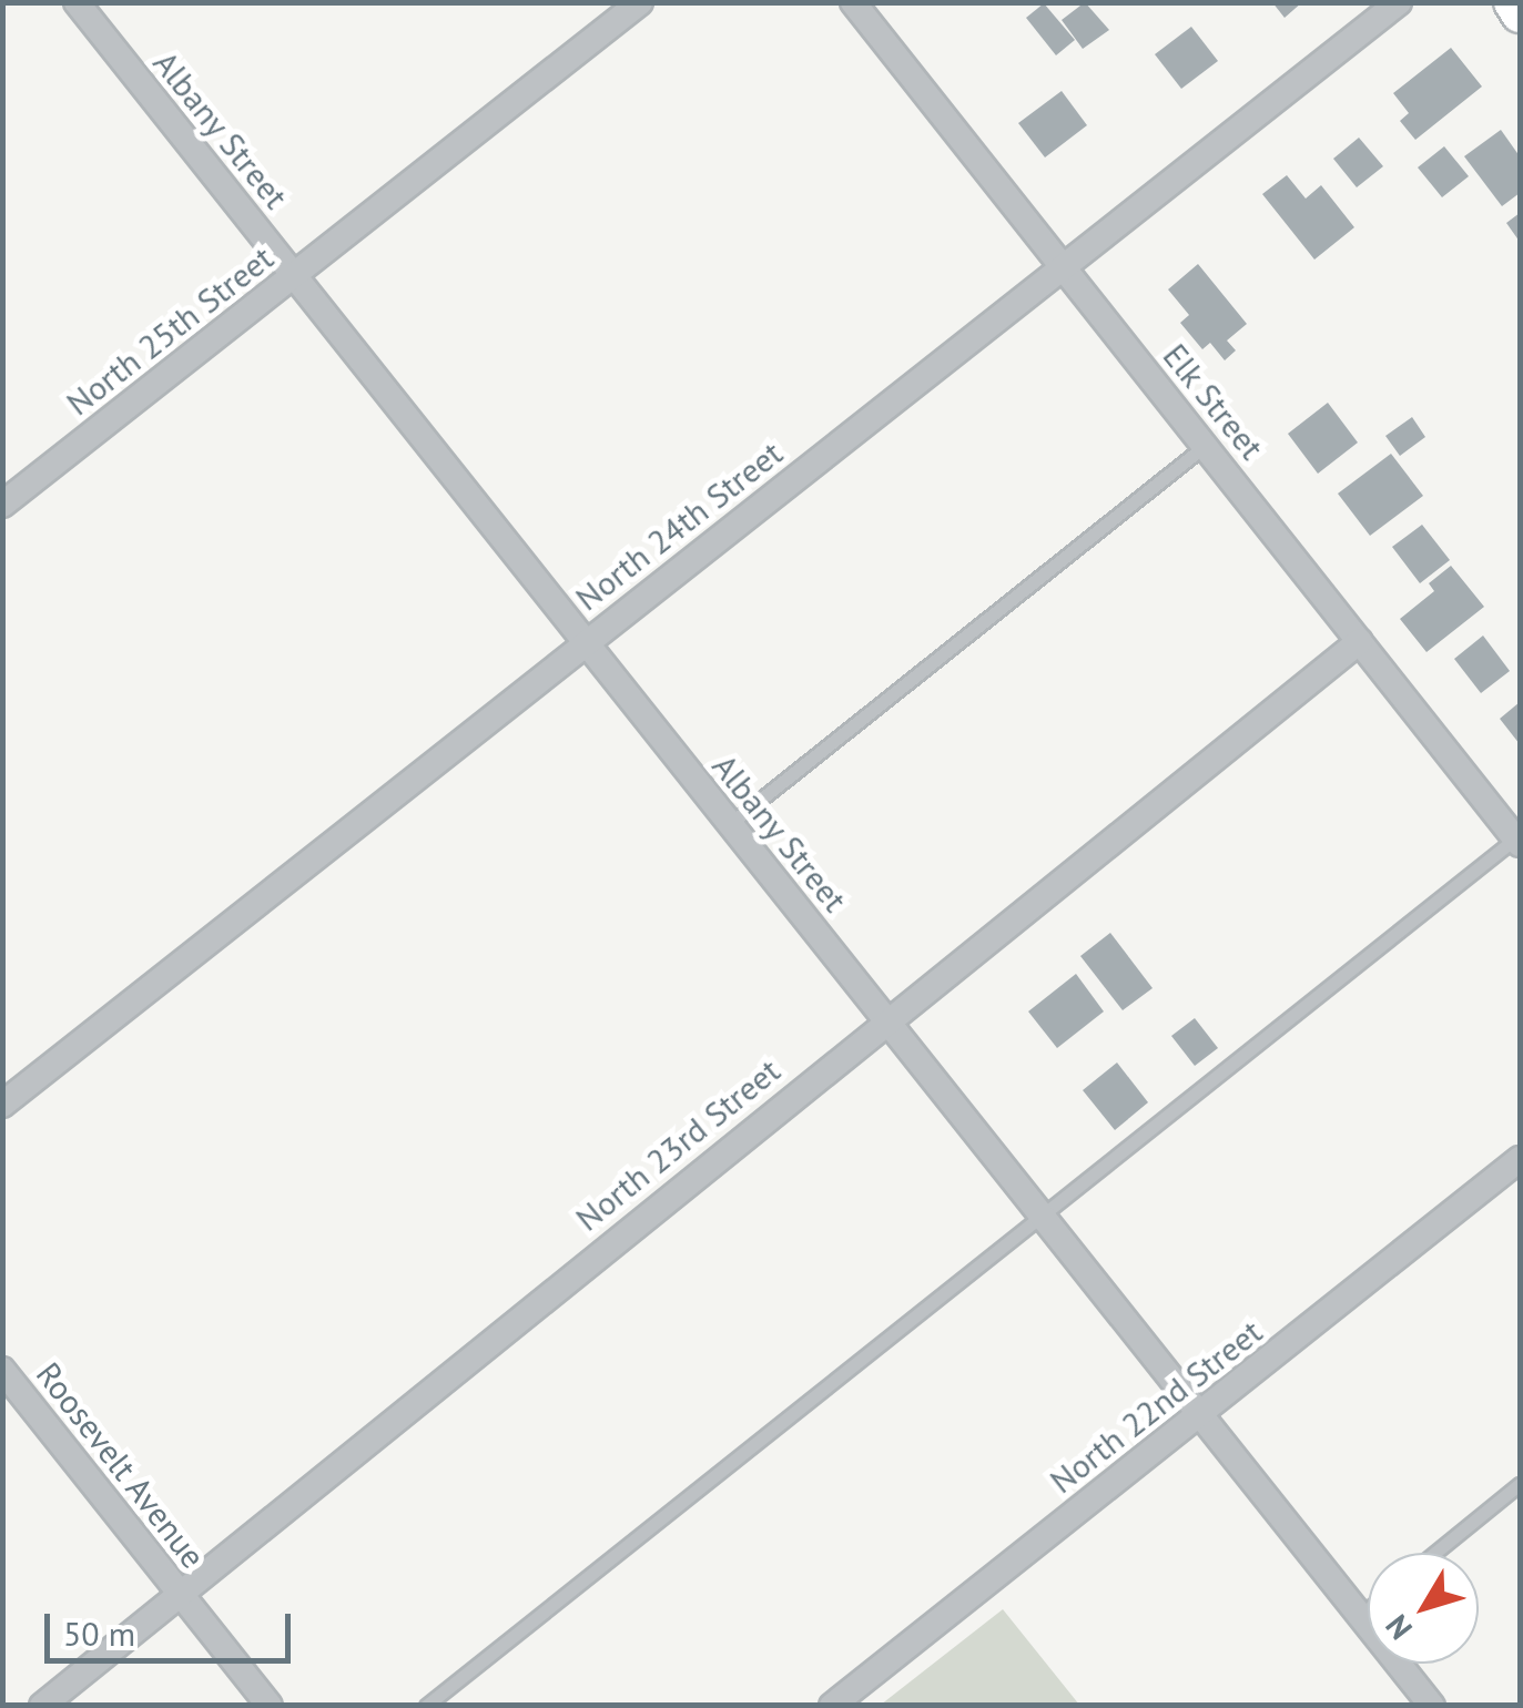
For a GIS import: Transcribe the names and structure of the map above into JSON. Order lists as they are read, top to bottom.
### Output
{
  "streets": {
    "street": [
      "Albany Street",
      "North 25th Street",
      "Elk Street",
      "North 24th Street",
      "North 23rd Street",
      "North 22nd Street",
      "Roosevelt Avenue"
    ]
  },
  "crossings": [
    ["Albany Street", "North 25th Street"],
    ["Albany Street", "North 24th Street"],
    ["Albany Street", "North 23rd Street"],
    ["Albany Street", "North 22nd Street"],
    ["Elk Street", "North 24th Street"],
    ["Elk Street", "North 23rd Street"],
    ["North 23rd Street", "Roosevelt Avenue"]
  ],
  "scale_bar": "50 m",
  "north": "bottom left"
}
